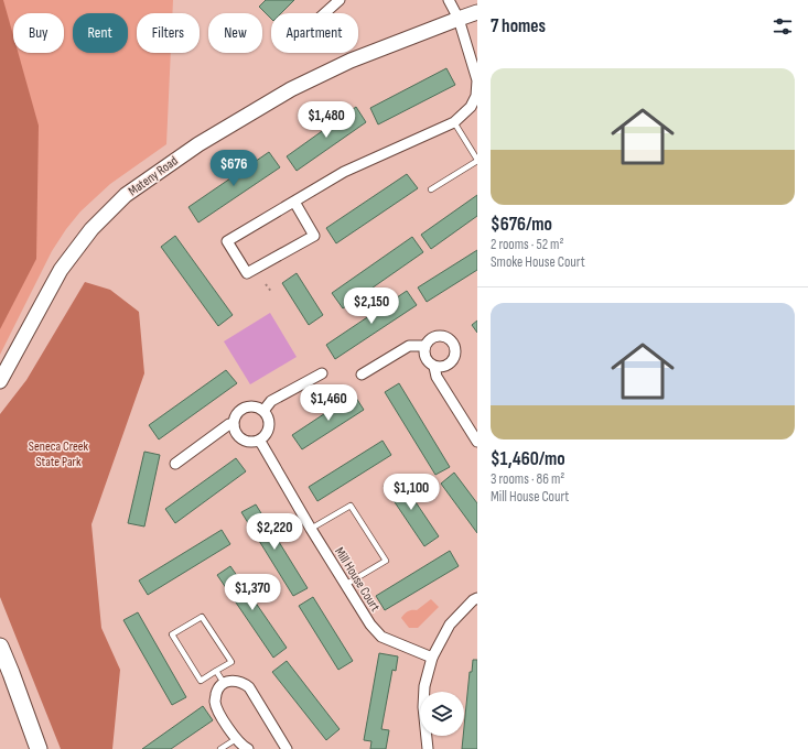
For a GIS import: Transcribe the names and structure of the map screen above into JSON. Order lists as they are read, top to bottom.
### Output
{
  "streets": {
    "street": ["Mateny Road", "Mill House Court"]
  },
  "parks": ["Seneca Creek State Park"],
  "page": {
    "heading": "7 homes",
    "chip": [
      "Buy",
      "Rent",
      "Filters",
      "New",
      "Apartment"
    ],
    "list": [
      {
        "name": "$676/mo",
        "note": "2 rooms · 52 m² · Smoke House Court"
      },
      {
        "name": "$1,460/mo",
        "note": "3 rooms · 86 m² · Mill House Court"
      }
    ],
    "price": [
      "$1,480",
      "$676",
      "$2,150",
      "$1,460",
      "$1,100",
      "$2,220",
      "$1,370"
    ]
  }
}
